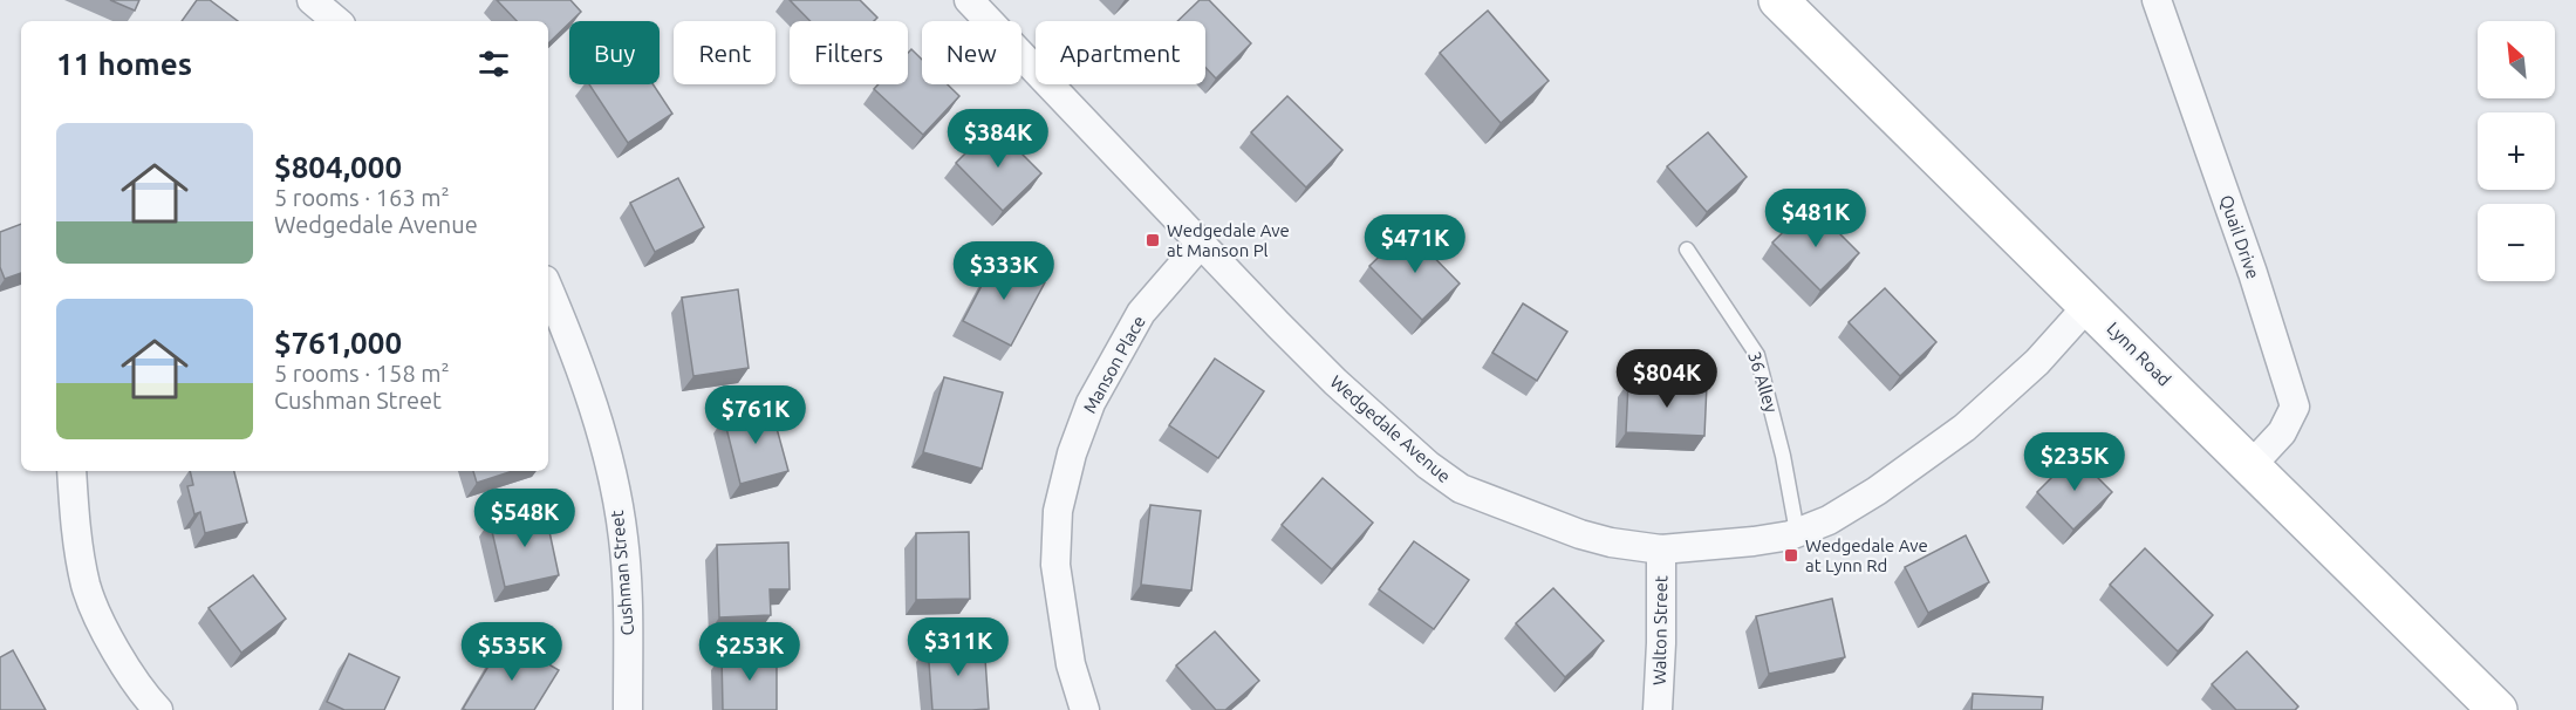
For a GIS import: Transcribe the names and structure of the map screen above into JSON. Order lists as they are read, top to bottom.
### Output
{
  "streets": {
    "street": [
      "Quail Drive",
      "Lynn Road",
      "Manson Place",
      "Wedgedale Avenue",
      "Cushman Street",
      "Walton Street"
    ],
    "lane": ["36 Alley"]
  },
  "crossings": [
    ["Quail Drive", "Lynn Road"],
    ["Lynn Road", "Wedgedale Avenue"],
    ["Manson Place", "Wedgedale Avenue"],
    ["36 Alley", "Wedgedale Avenue"],
    ["Wedgedale Avenue", "Walton Street"]
  ],
  "places": {
    "transit": ["Wedgedale Ave at Manson Pl", "Wedgedale Ave at Lynn Rd"]
  },
  "north": "top left",
  "page": {
    "map_buttons": ["+", "−"],
    "chip": [
      "Buy",
      "Rent",
      "Filters",
      "New",
      "Apartment"
    ],
    "heading": "11 homes",
    "list": [
      {
        "name": "$804,000",
        "note": "5 rooms · 163 m² · Wedgedale Avenue"
      },
      {
        "name": "$761,000",
        "note": "5 rooms · 158 m² · Cushman Street"
      }
    ],
    "price": [
      "$384K",
      "$481K",
      "$471K",
      "$333K",
      "$804K",
      "$761K",
      "$235K",
      "$548K",
      "$311K",
      "$535K",
      "$253K"
    ]
  }
}
